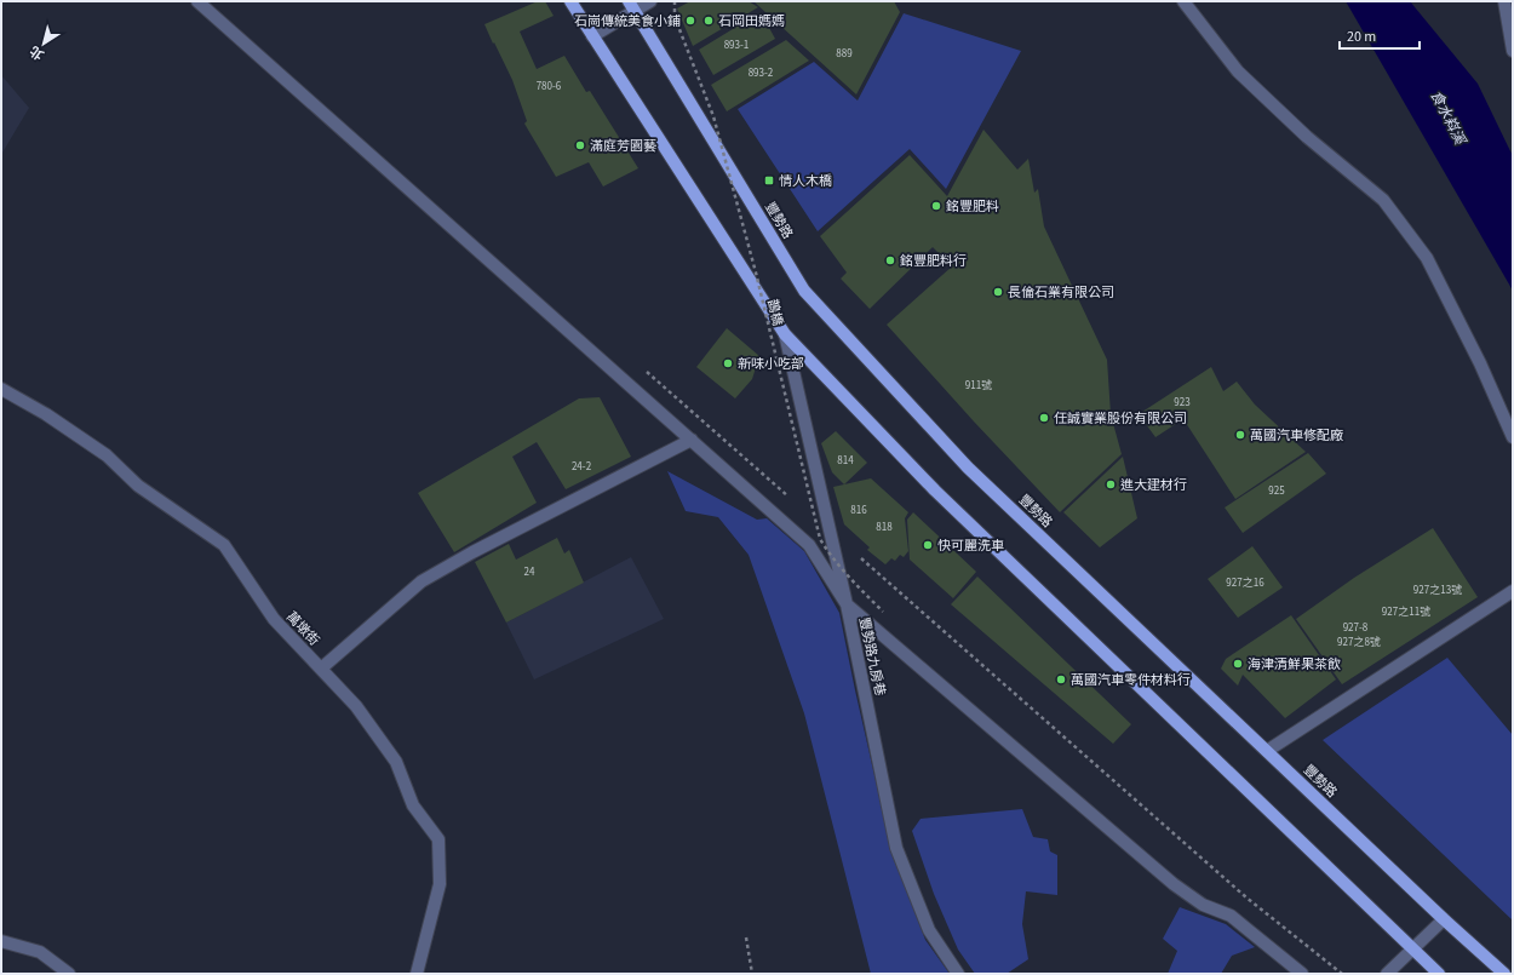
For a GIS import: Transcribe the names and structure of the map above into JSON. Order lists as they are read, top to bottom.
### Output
{
  "streets": {
    "main road": ["豐勢路"],
    "street": ["萬墩街", "豐勢路九房巷"],
    "path": ["鵲橋"]
  },
  "water": ["食水嵙溪"],
  "places": {
    "other": [
      "石崗傳統美食小鋪",
      "石岡田媽媽",
      "滿庭芳園藝",
      "銘豐肥料",
      "銘豐肥料行",
      "長倫石業有限公司",
      "新味小吃部",
      "任誠實業股份有限公司",
      "萬國汽車修配廠",
      "進大建材行",
      "快可麗洗車",
      "海津清鮮果茶飲",
      "萬國汽車零件材料行"
    ],
    "transit": ["情人木橋"]
  },
  "house_numbers": [
    "893-1",
    "889",
    "893-2",
    "780-6",
    "911號",
    "923",
    "814",
    "24-2",
    "925",
    "816",
    "818",
    "24",
    "927之16",
    "927之13號",
    "927之11號",
    "927-8",
    "927之8號"
  ],
  "scale_bar": "20 m",
  "north": "bottom left"
}
